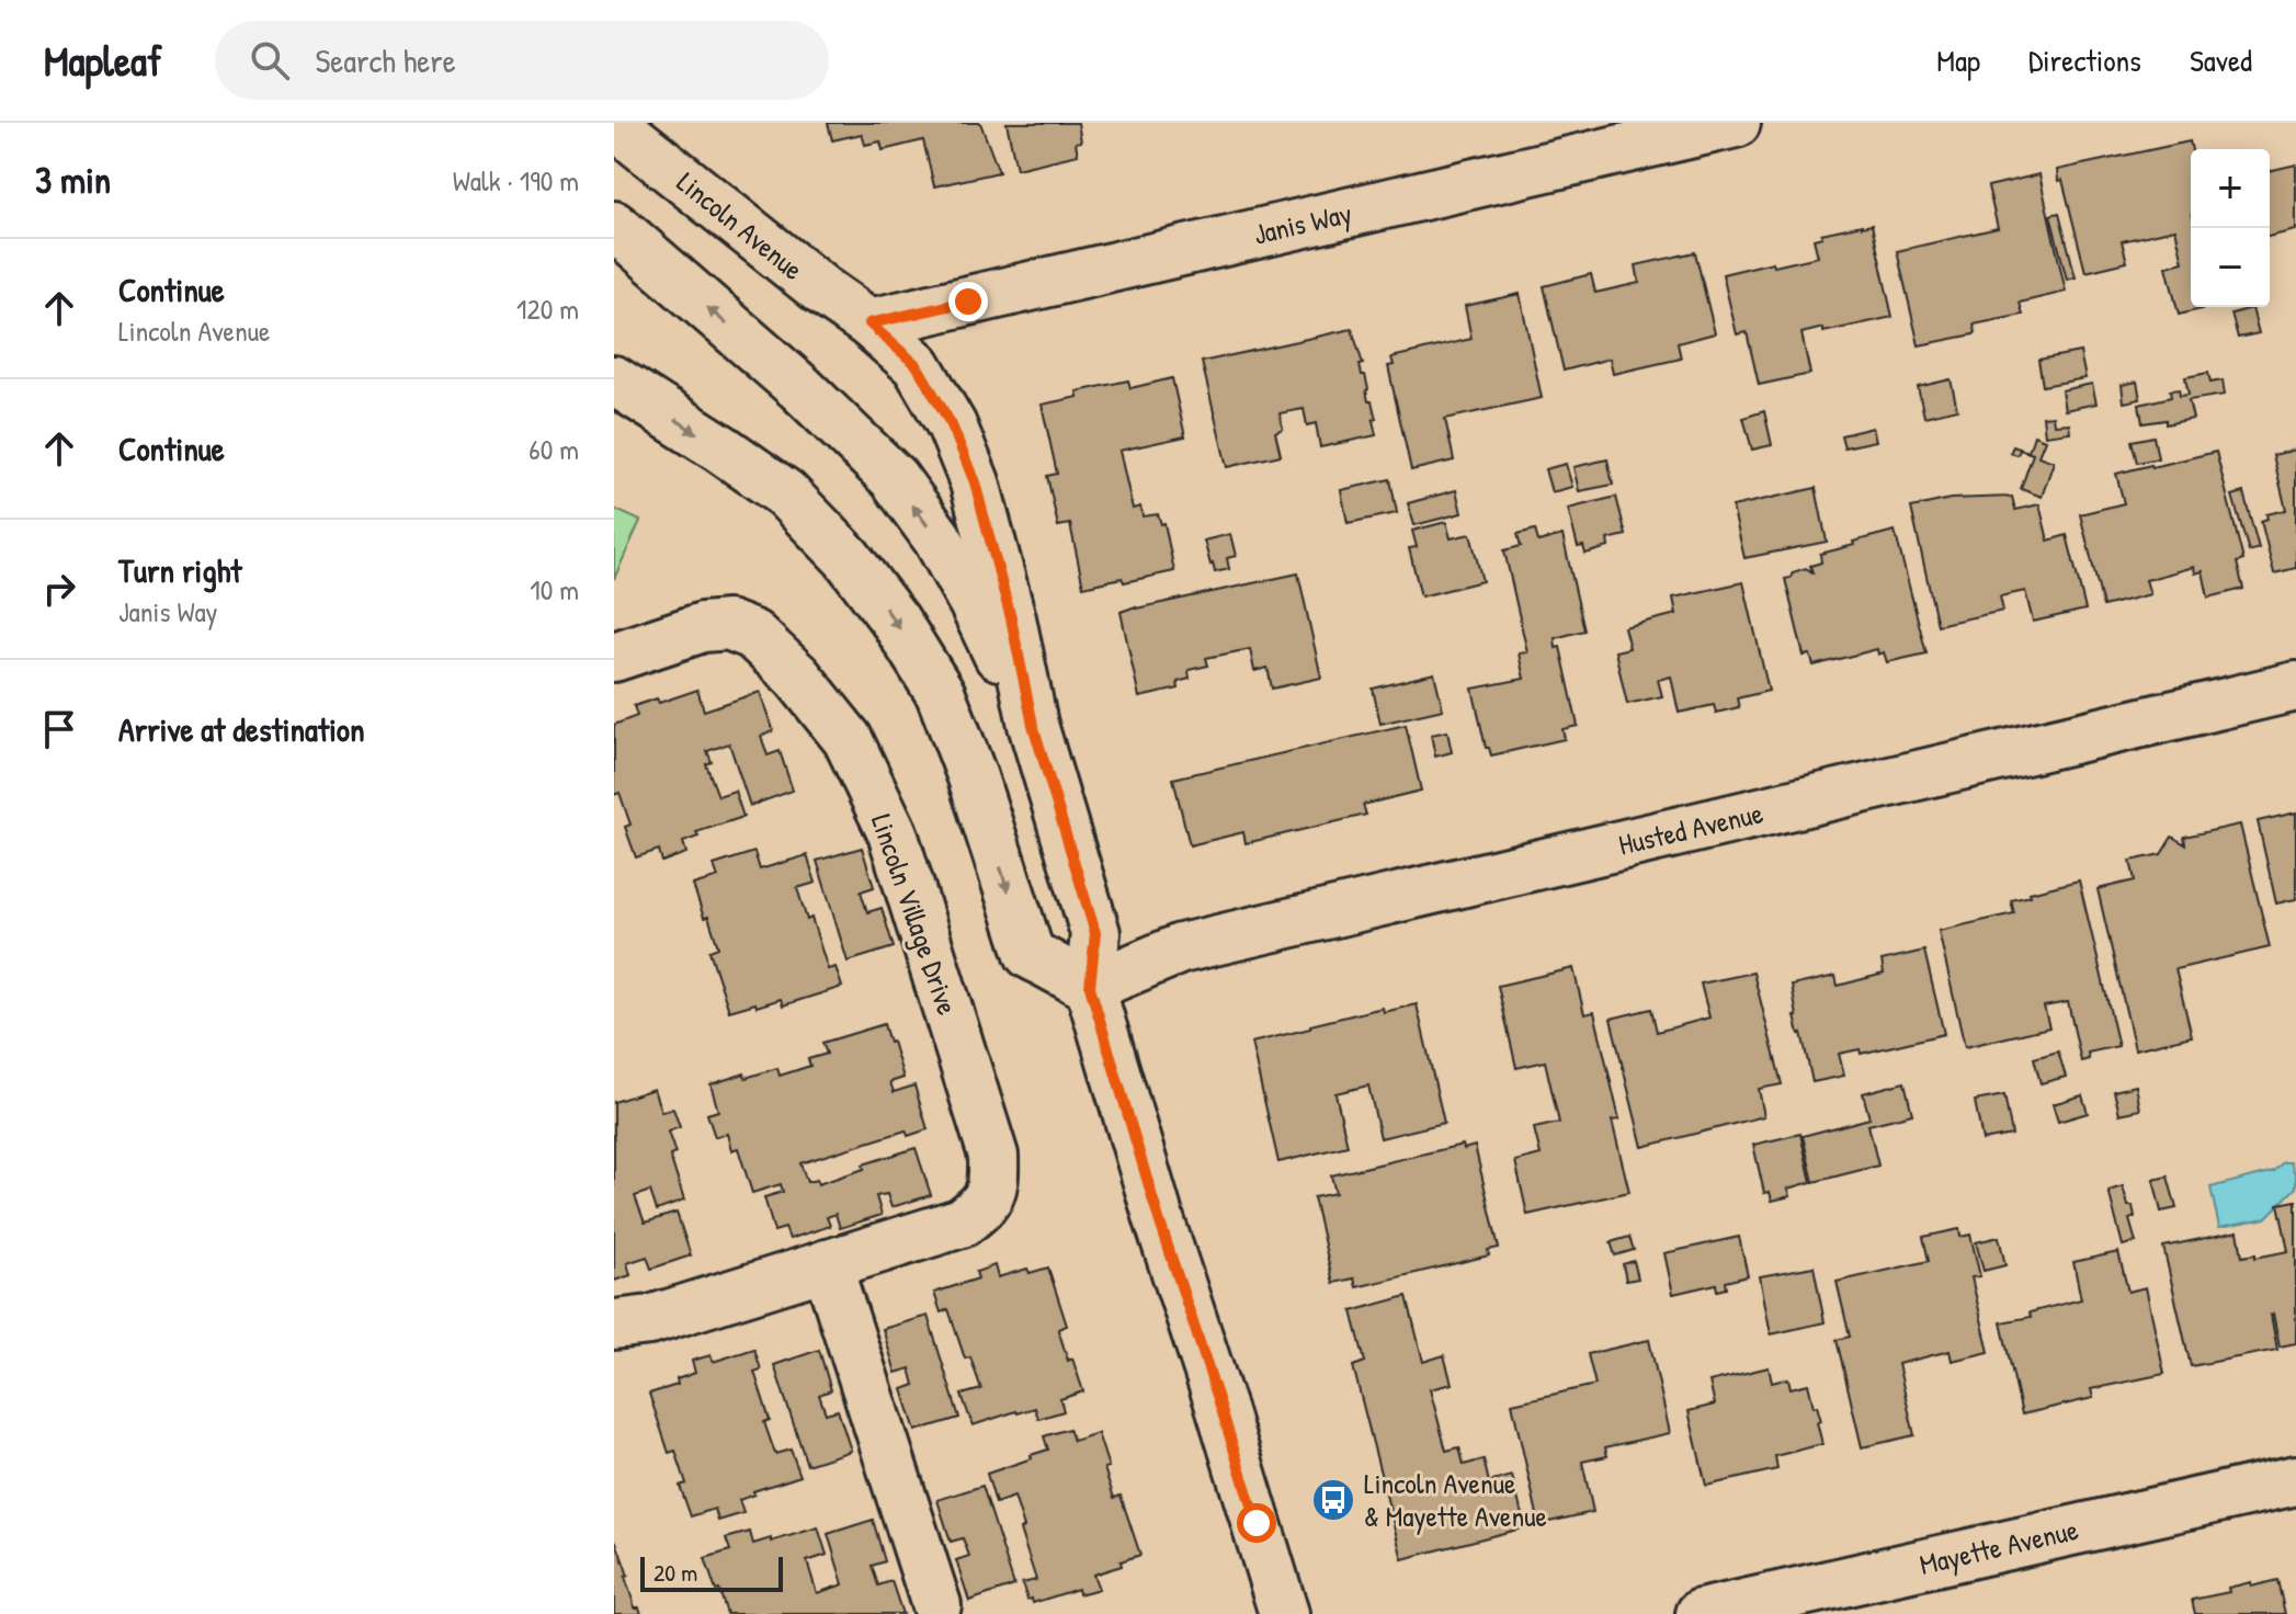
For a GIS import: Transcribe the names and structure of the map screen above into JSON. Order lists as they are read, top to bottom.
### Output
{
  "streets": {
    "street": [
      "Janis Way",
      "Lincoln Avenue",
      "Husted Avenue",
      "Lincoln Village Drive",
      "Mayette Avenue"
    ]
  },
  "crossings": [
    ["Janis Way", "Lincoln Avenue"]
  ],
  "places": {
    "bus stop": ["Lincoln Avenue & Mayette Avenue"]
  },
  "scale_bar": "20 m",
  "page": {
    "header": "Mapleaf",
    "search": "Search here",
    "nav": ["Map", "Directions", "Saved"],
    "heading": ["3 min", "Walk · 190 m"],
    "map_buttons": ["+", "−"],
    "list": [
      ["Continue", "Lincoln Avenue", "120 m"],
      ["Continue", "60 m"],
      ["Turn right", "Janis Way", "10 m"],
      "Arrive at destination"
    ],
    "scale": "20 m"
  }
}
